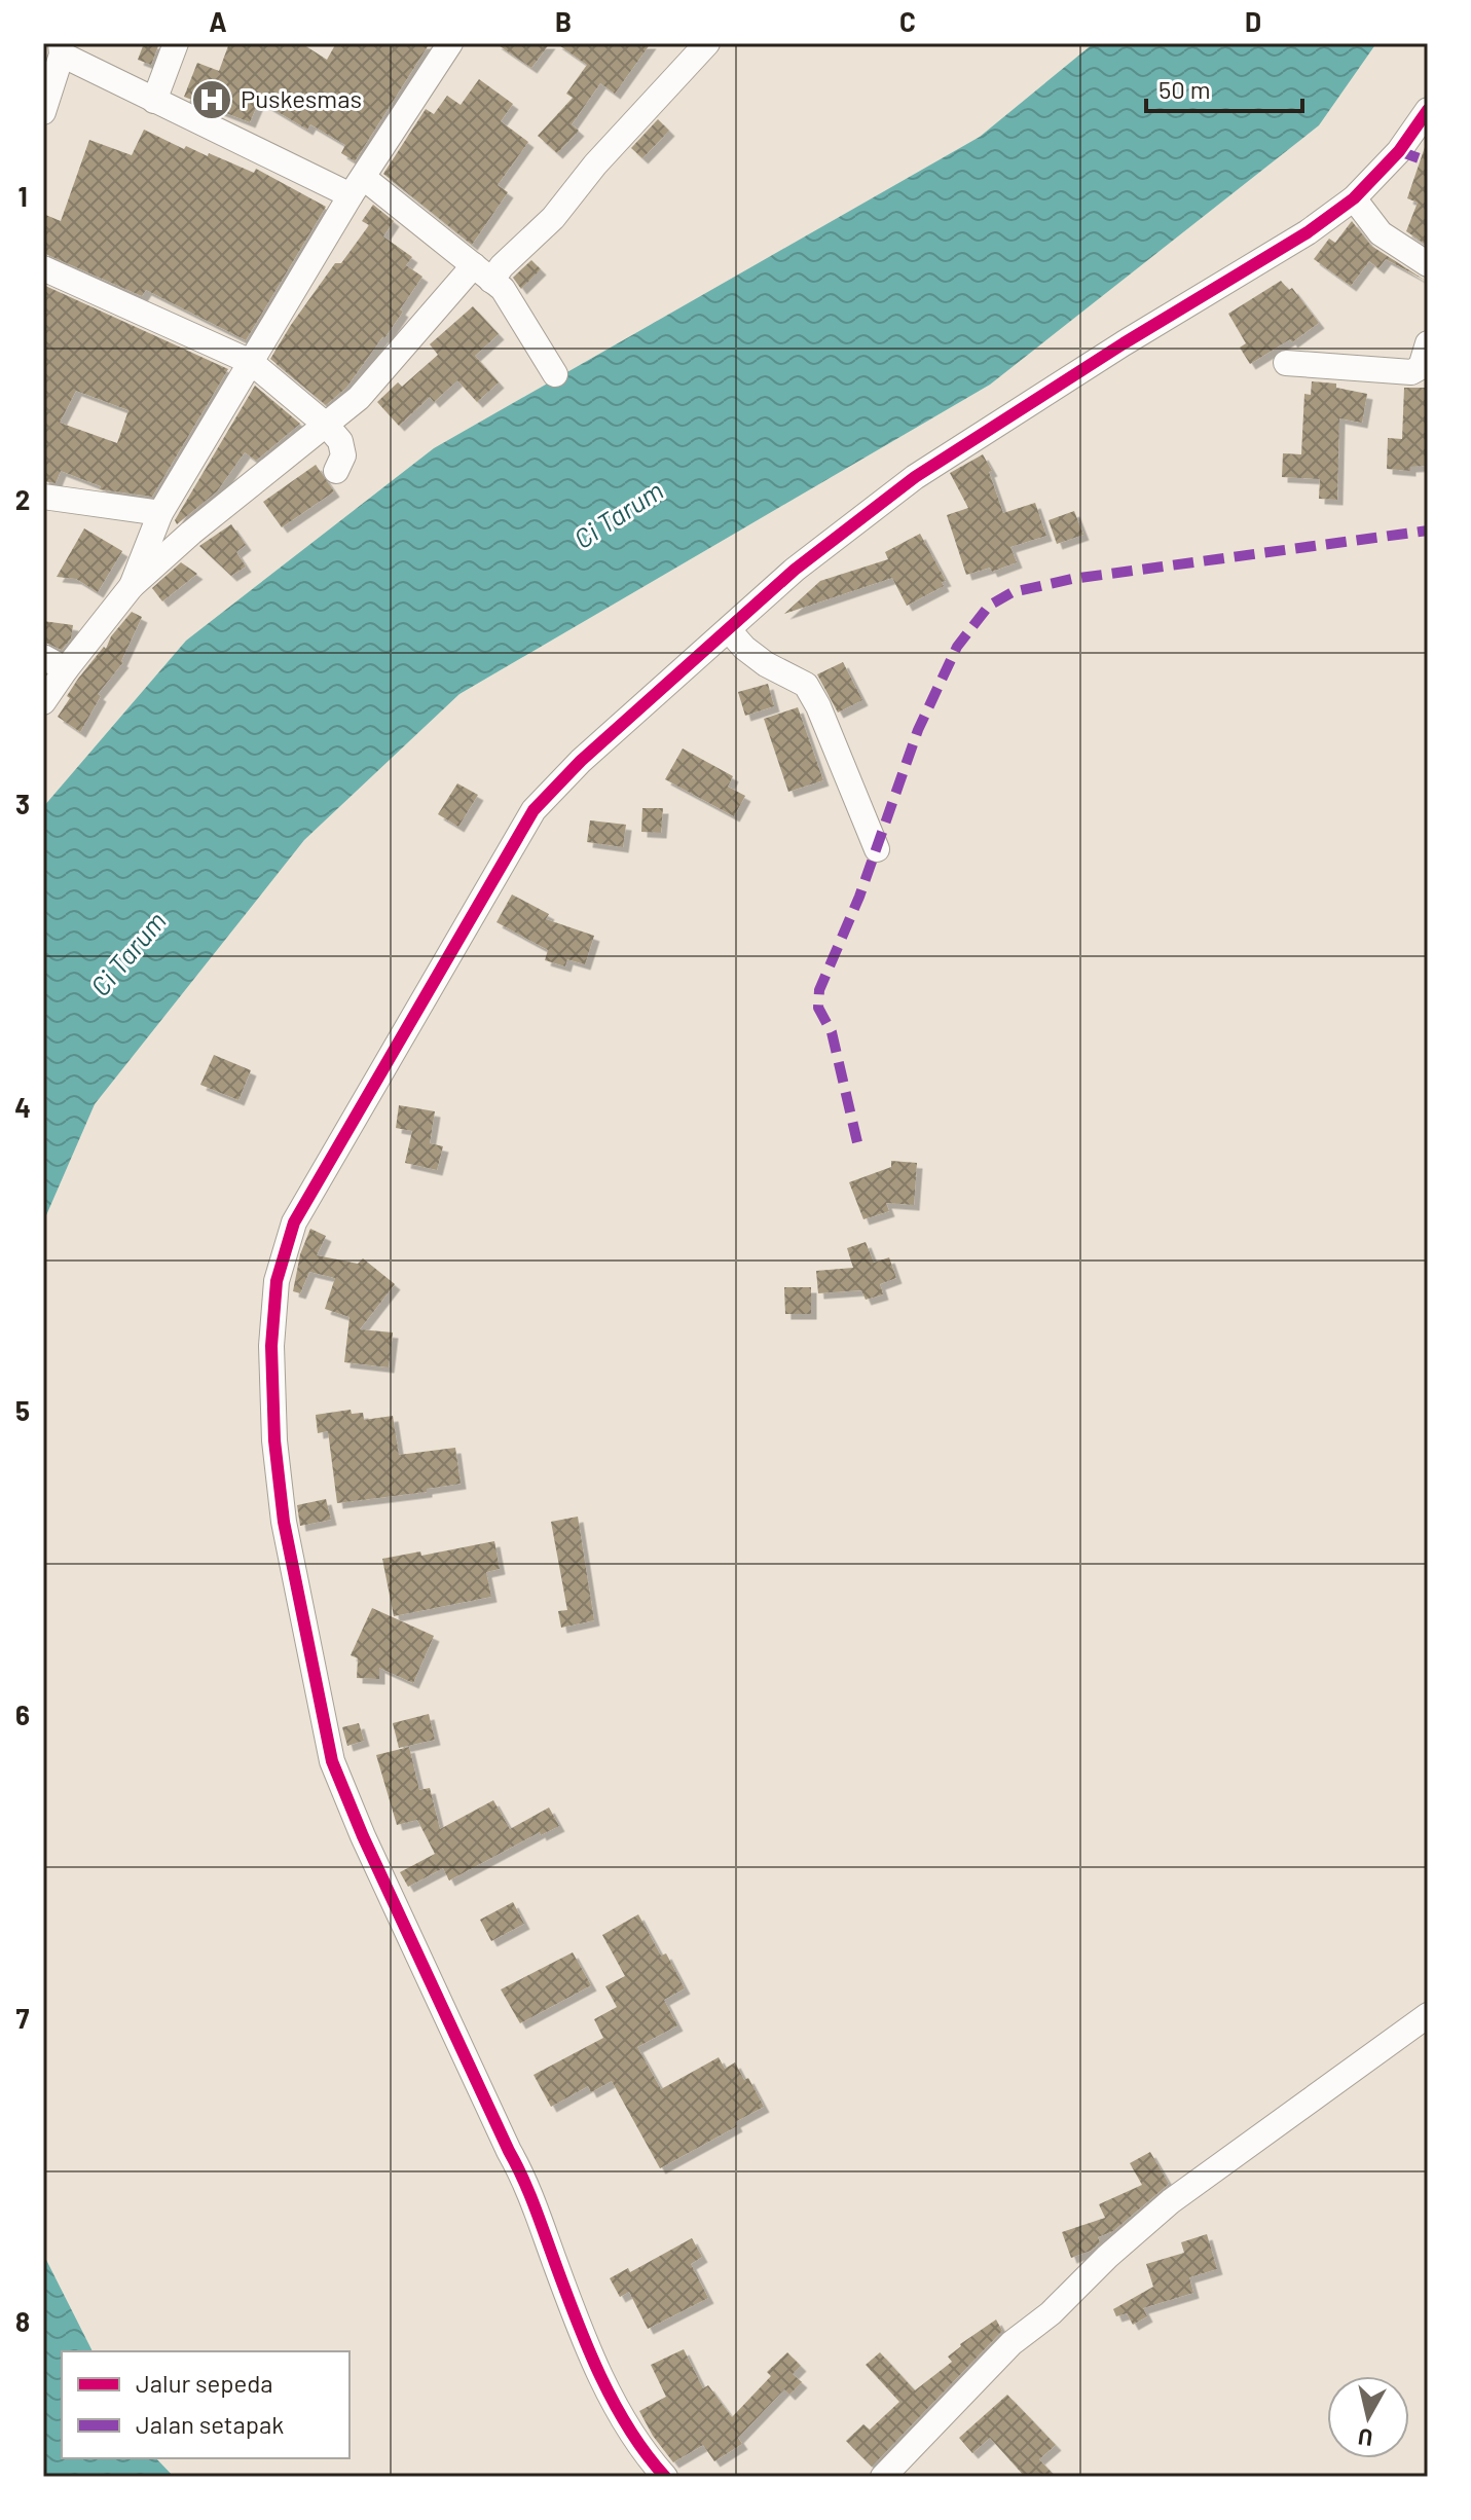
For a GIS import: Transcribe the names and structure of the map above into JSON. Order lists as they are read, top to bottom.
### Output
{
  "water": ["Ci Tarum"],
  "places": {
    "hospital": ["Puskesmas"]
  },
  "legend": ["Jalur sepeda", "Jalan setapak"],
  "scale_bar": "50 m",
  "north": "bottom",
  "grid": {
    "columns": [
      "A",
      "B",
      "C",
      "D"
    ],
    "rows": [
      "1",
      "2",
      "3",
      "4",
      "5",
      "6",
      "7",
      "8"
    ]
  }
}
